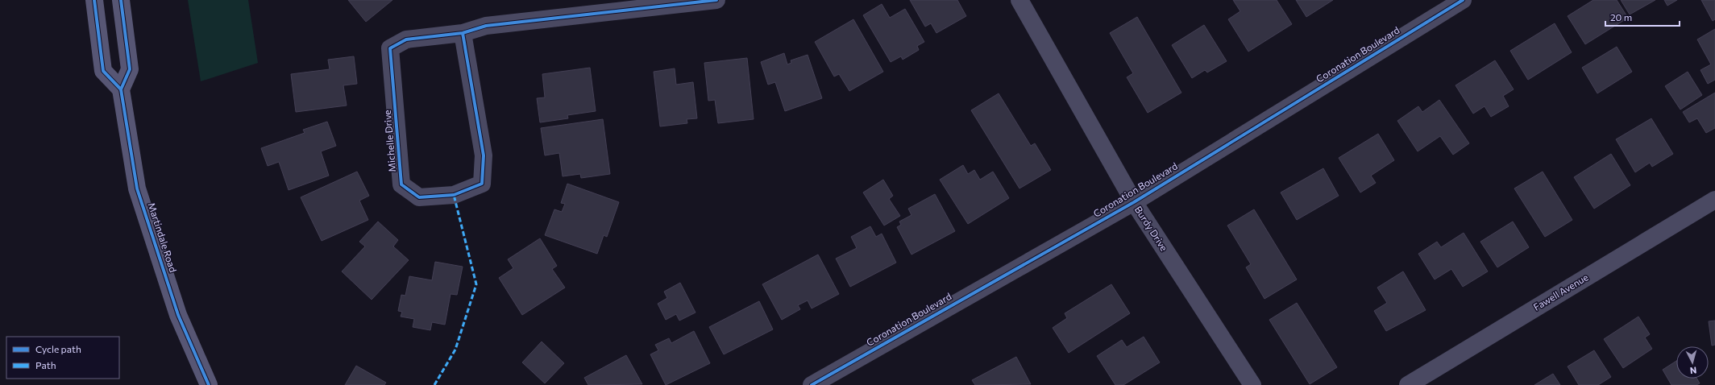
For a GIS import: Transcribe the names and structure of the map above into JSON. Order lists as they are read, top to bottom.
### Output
{
  "streets": {
    "main road": ["Martindale Road"],
    "street": [
      "Coronation Boulevard",
      "Michelle Drive",
      "Burdy Drive",
      "Fawell Avenue"
    ]
  },
  "crossings": [
    ["Coronation Boulevard", "Burdy Drive"]
  ],
  "legend": ["Cycle path", "Path"],
  "scale_bar": "20 m",
  "north": "bottom"
}
